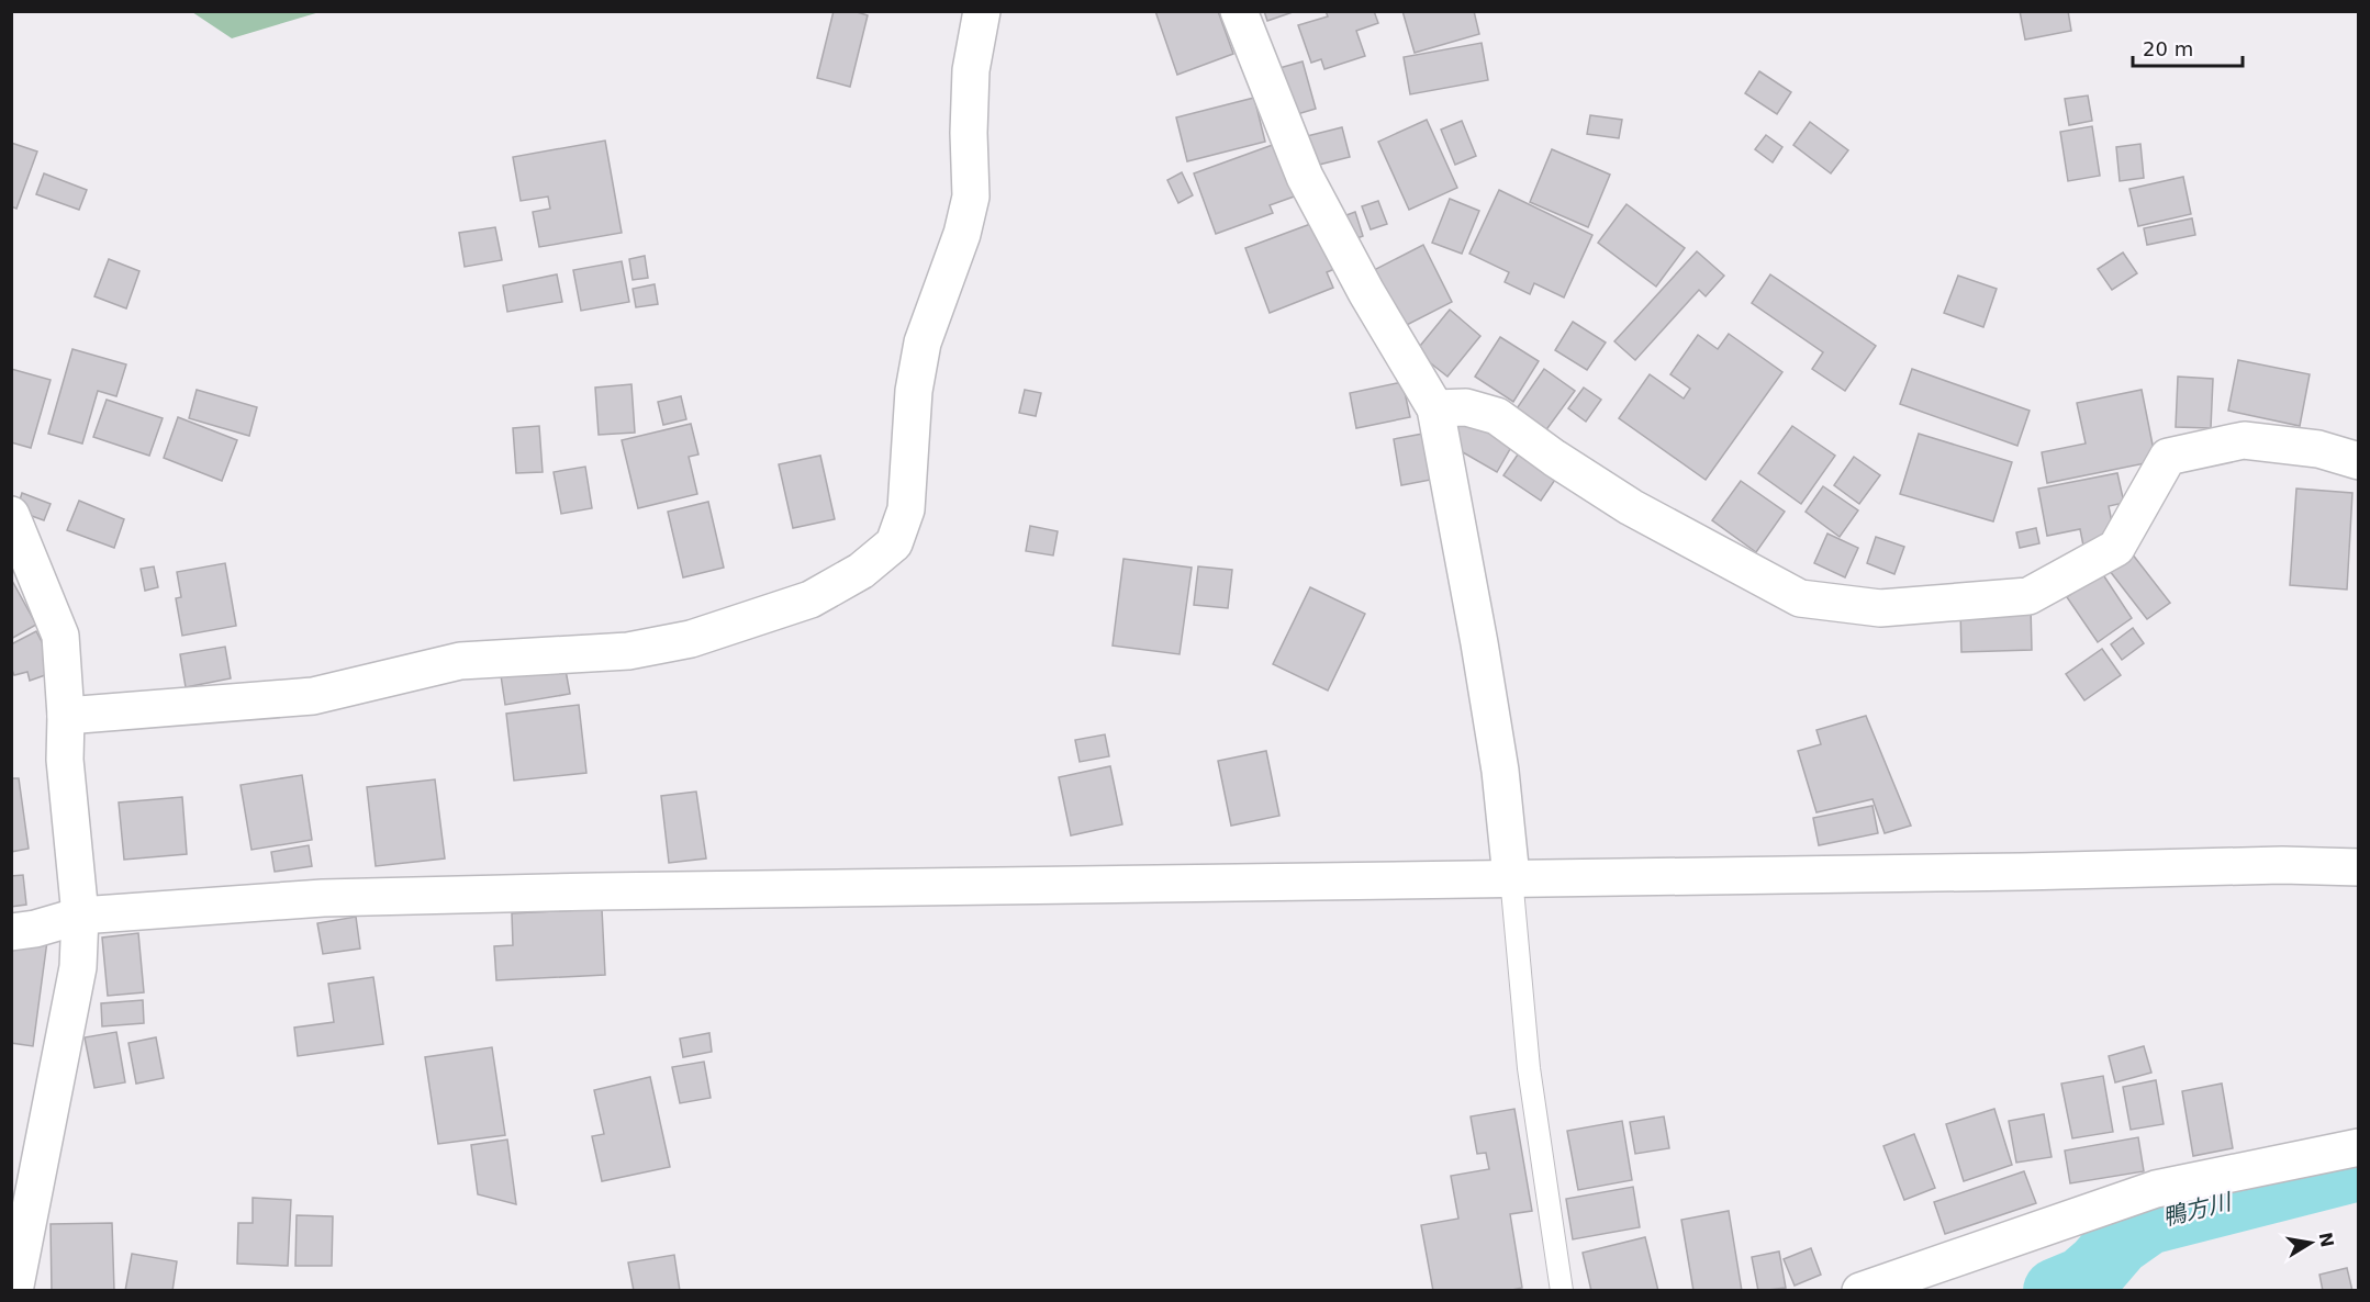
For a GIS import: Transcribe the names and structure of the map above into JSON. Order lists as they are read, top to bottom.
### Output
{
  "water": ["鴨方川"],
  "scale_bar": "20 m",
  "north": "right"
}
